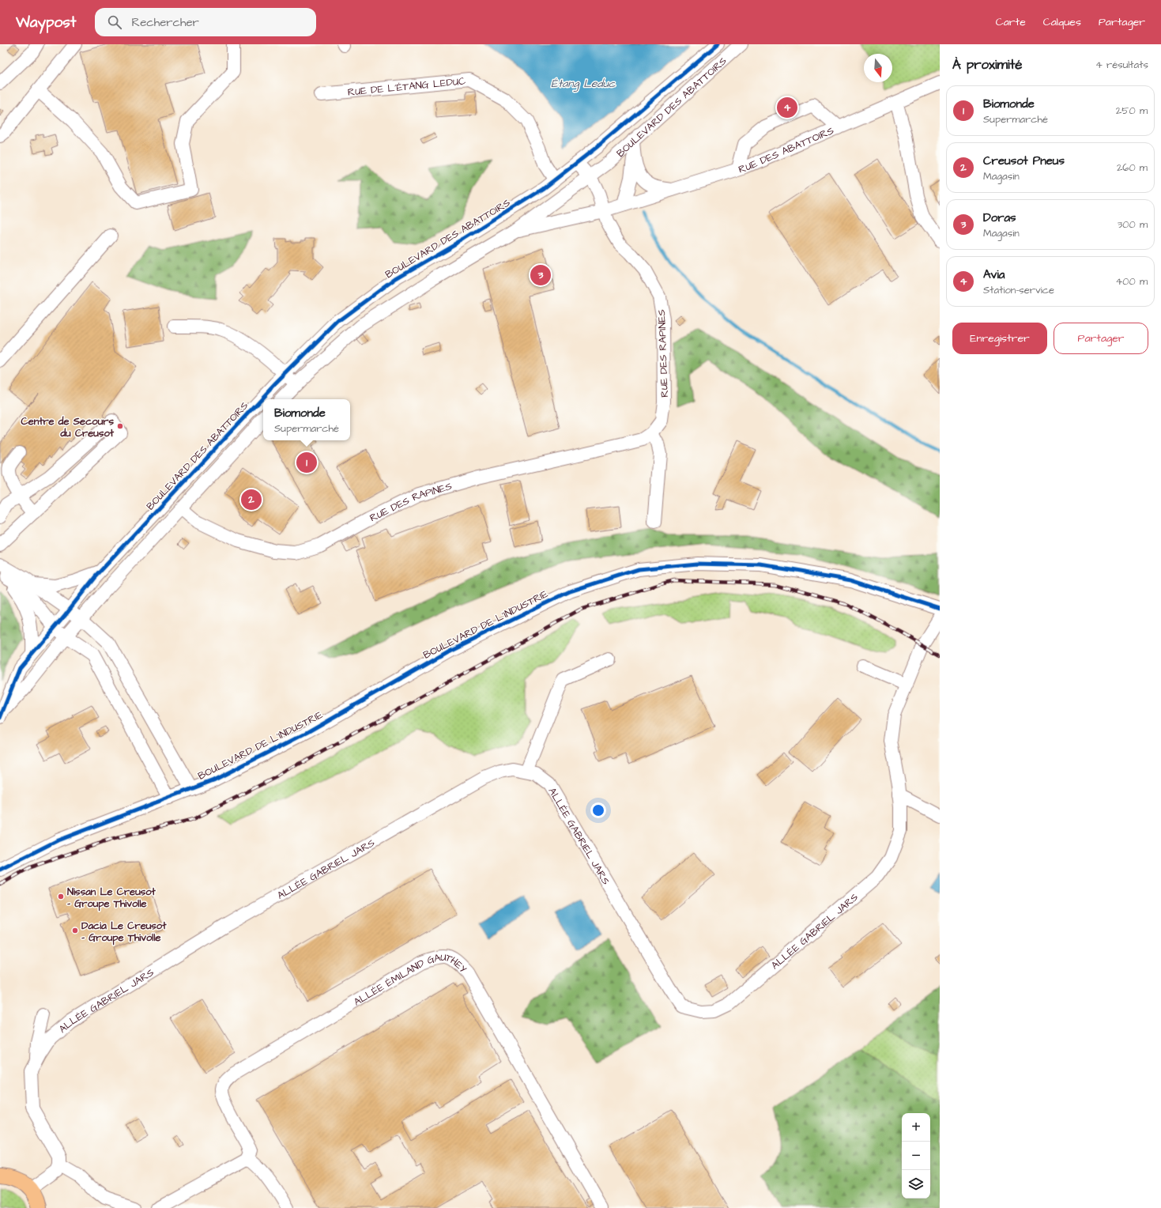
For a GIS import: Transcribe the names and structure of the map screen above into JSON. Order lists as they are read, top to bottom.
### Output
{
  "streets": {
    "street": [
      "RUE DE L'ÉTANG LEDUC",
      "BOULEVARD DES ABATTOIRS",
      "RUE DES ABATTOIRS",
      "RUE DES RAPINES",
      "BOULEVARD DE L'INDUSTRIE",
      "ALLÉE GABRIEL JARS",
      "ALLÉE ÉMILAND GAUTHEY"
    ]
  },
  "crossings": [
    ["RUE DE L'ÉTANG LEDUC", "BOULEVARD DES ABATTOIRS"],
    ["BOULEVARD DES ABATTOIRS", "RUE DES ABATTOIRS"],
    ["BOULEVARD DES ABATTOIRS", "RUE DES RAPINES"],
    ["RUE DES ABATTOIRS", "RUE DES RAPINES"]
  ],
  "water": ["Étang Leduc"],
  "places": ["Centre de Secours du Creusot", "Nissan Le Creusot - Groupe Thivolle", "Dacia Le Creusot - Groupe Thivolle"],
  "north": "bottom",
  "page": {
    "header": "Waypost",
    "search": "Rechercher",
    "nav": ["Carte", "Calques", "Partager"],
    "heading": ["À proximité", "4 résultats"],
    "list": [
      {
        "mark": "1",
        "name": "Biomonde",
        "note": "Supermarché",
        "value": "250 m"
      },
      {
        "mark": "2",
        "name": "Creusot Pneus",
        "note": "Magasin",
        "value": "260 m"
      },
      {
        "mark": "3",
        "name": "Doras",
        "note": "Magasin",
        "value": "300 m"
      },
      {
        "mark": "4",
        "name": "Avia",
        "note": "Station-service",
        "value": "400 m"
      }
    ],
    "pins": [
      "4",
      "3",
      "1",
      "2"
    ],
    "buttons": ["Enregistrer", "Partager"],
    "popup": ["Biomonde", "Supermarché"],
    "map_buttons": ["+", "−"]
  }
}
